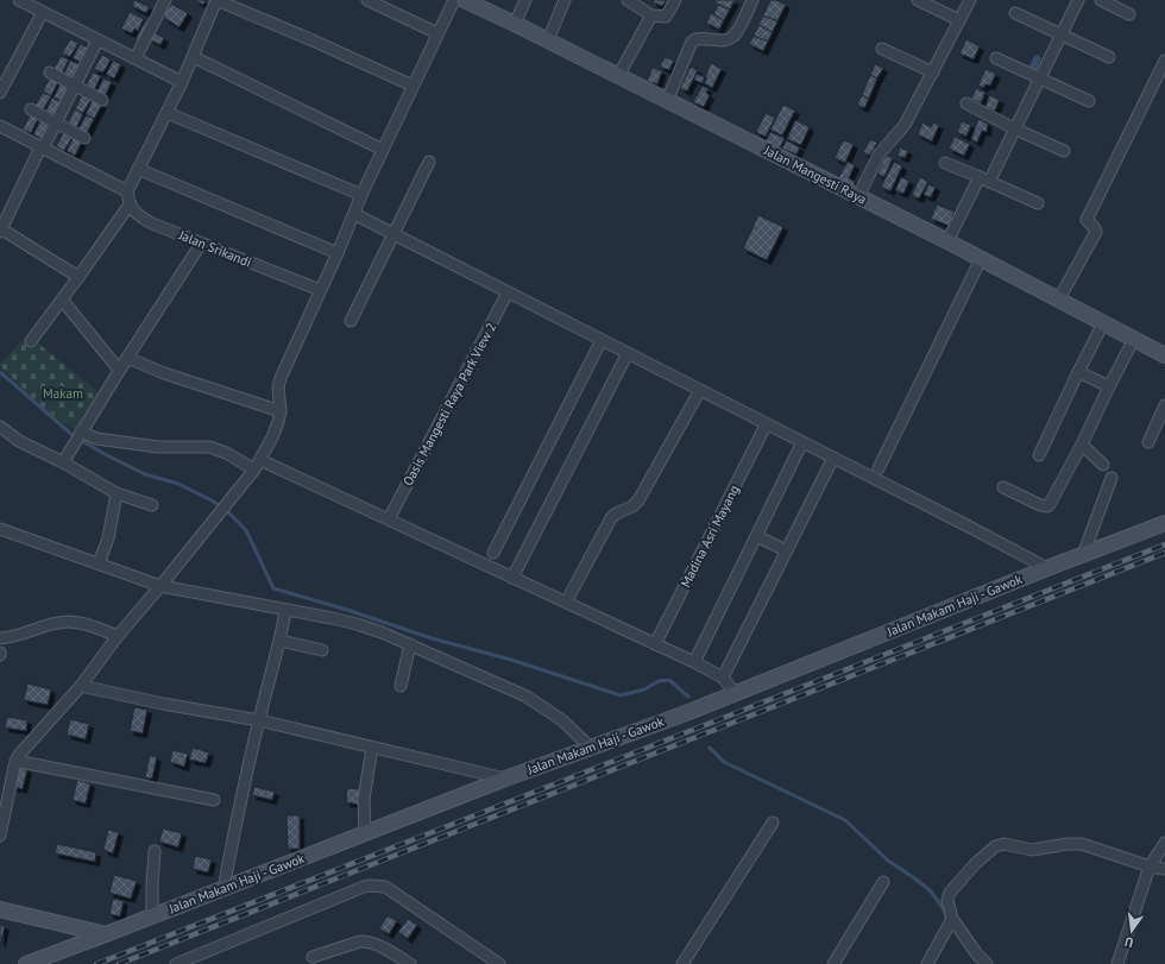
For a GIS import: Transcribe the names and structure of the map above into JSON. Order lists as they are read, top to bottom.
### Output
{
  "streets": {
    "street": [
      "Jalan Mangesti Raya",
      "Jalan Srikandi",
      "Oasis Mangesti Raya Park View 2",
      "Madina Asri Mayang",
      "Jalan Makam Haji - Gawok"
    ]
  },
  "parks": ["Makam"],
  "north": "bottom"
}
